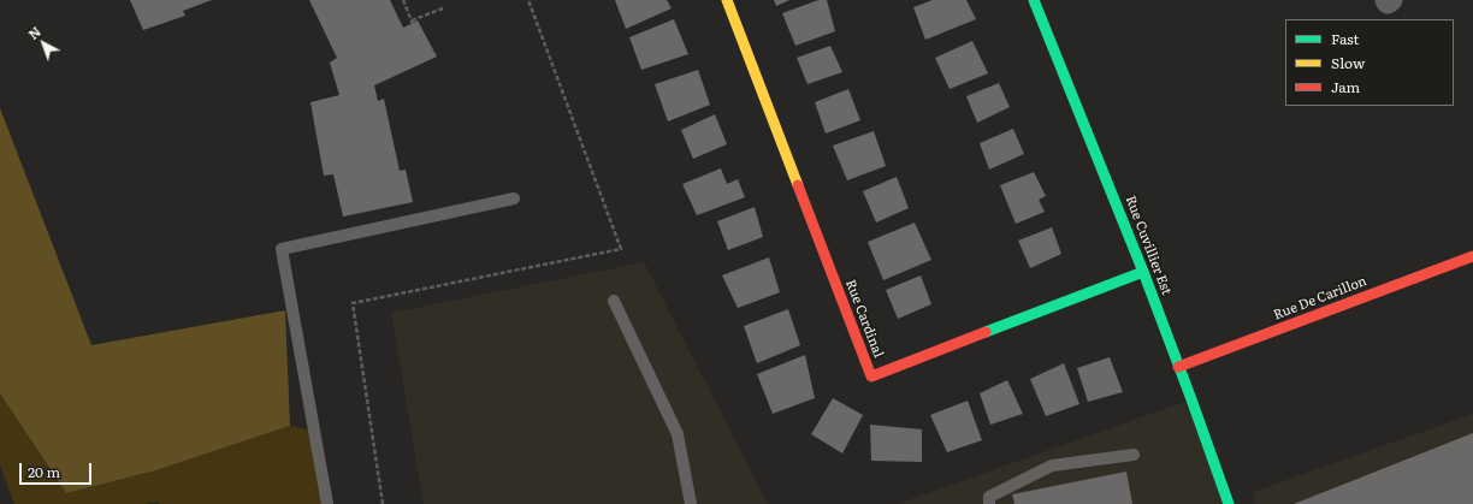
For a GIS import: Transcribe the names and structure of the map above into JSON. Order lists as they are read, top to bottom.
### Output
{
  "streets": {
    "street": ["Rue Cuvillier Est", "Rue De Carillon", "Rue Cardinal"]
  },
  "crossings": [
    ["Rue Cuvillier Est", "Rue De Carillon"],
    ["Rue Cuvillier Est", "Rue Cardinal"]
  ],
  "legend": ["Fast", "Slow", "Jam"],
  "scale_bar": "20 m",
  "north": "top left"
}
